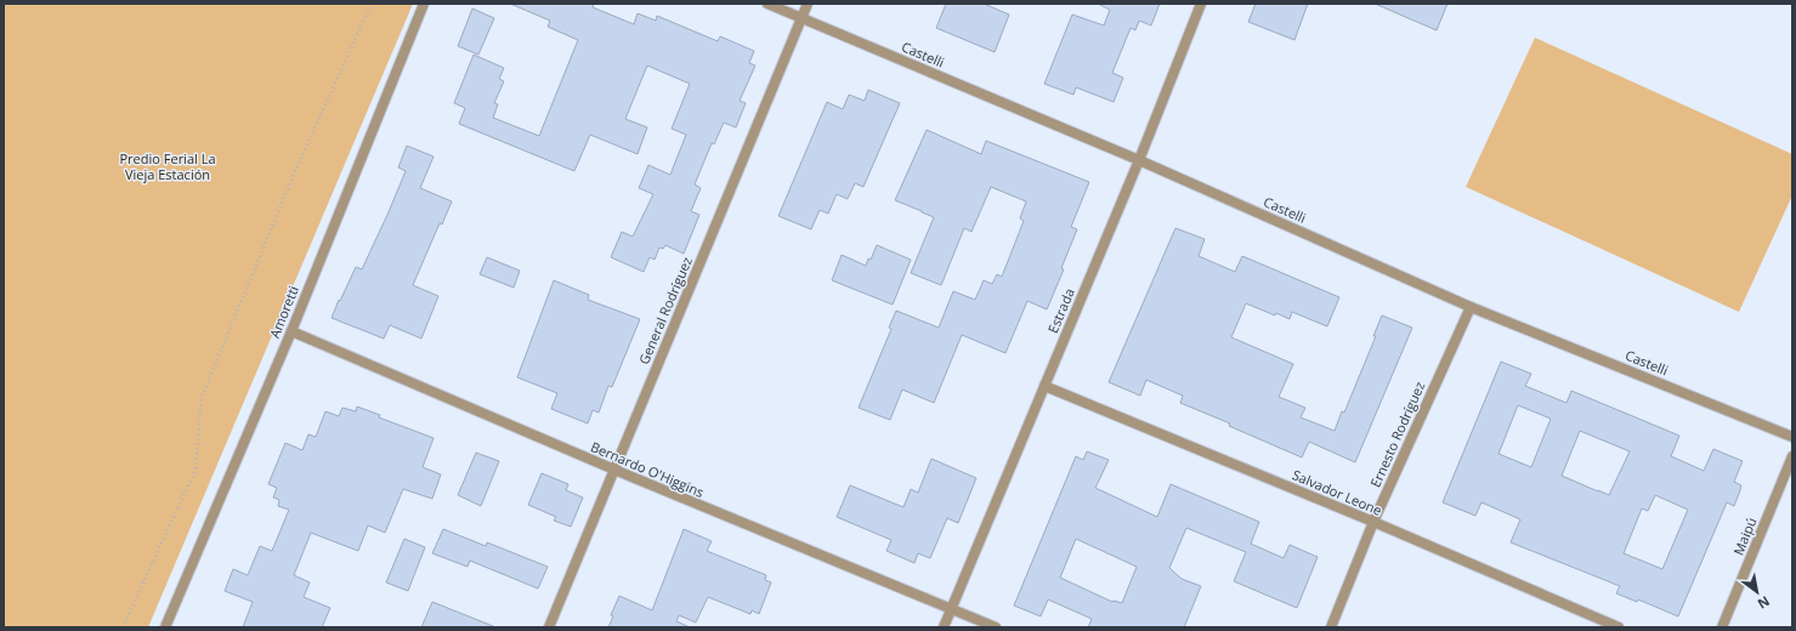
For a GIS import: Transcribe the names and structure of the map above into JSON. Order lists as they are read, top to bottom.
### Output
{
  "streets": {
    "street": [
      "Castelli",
      "General Rodríguez",
      "Estrada",
      "Amoretti",
      "Ernesto Rodríguez",
      "Bernardo O'Higgins",
      "Salvador Leone",
      "Maipú"
    ]
  },
  "crossings": [
    ["Castelli", "General Rodríguez"],
    ["Castelli", "Estrada"],
    ["Castelli", "Ernesto Rodríguez"],
    ["General Rodríguez", "Bernardo O'Higgins"],
    ["Estrada", "Bernardo O'Higgins"],
    ["Estrada", "Salvador Leone"],
    ["Amoretti", "Bernardo O'Higgins"],
    ["Ernesto Rodríguez", "Salvador Leone"]
  ],
  "parks": ["Predio Ferial La Vieja Estación"],
  "north": "bottom right"
}
